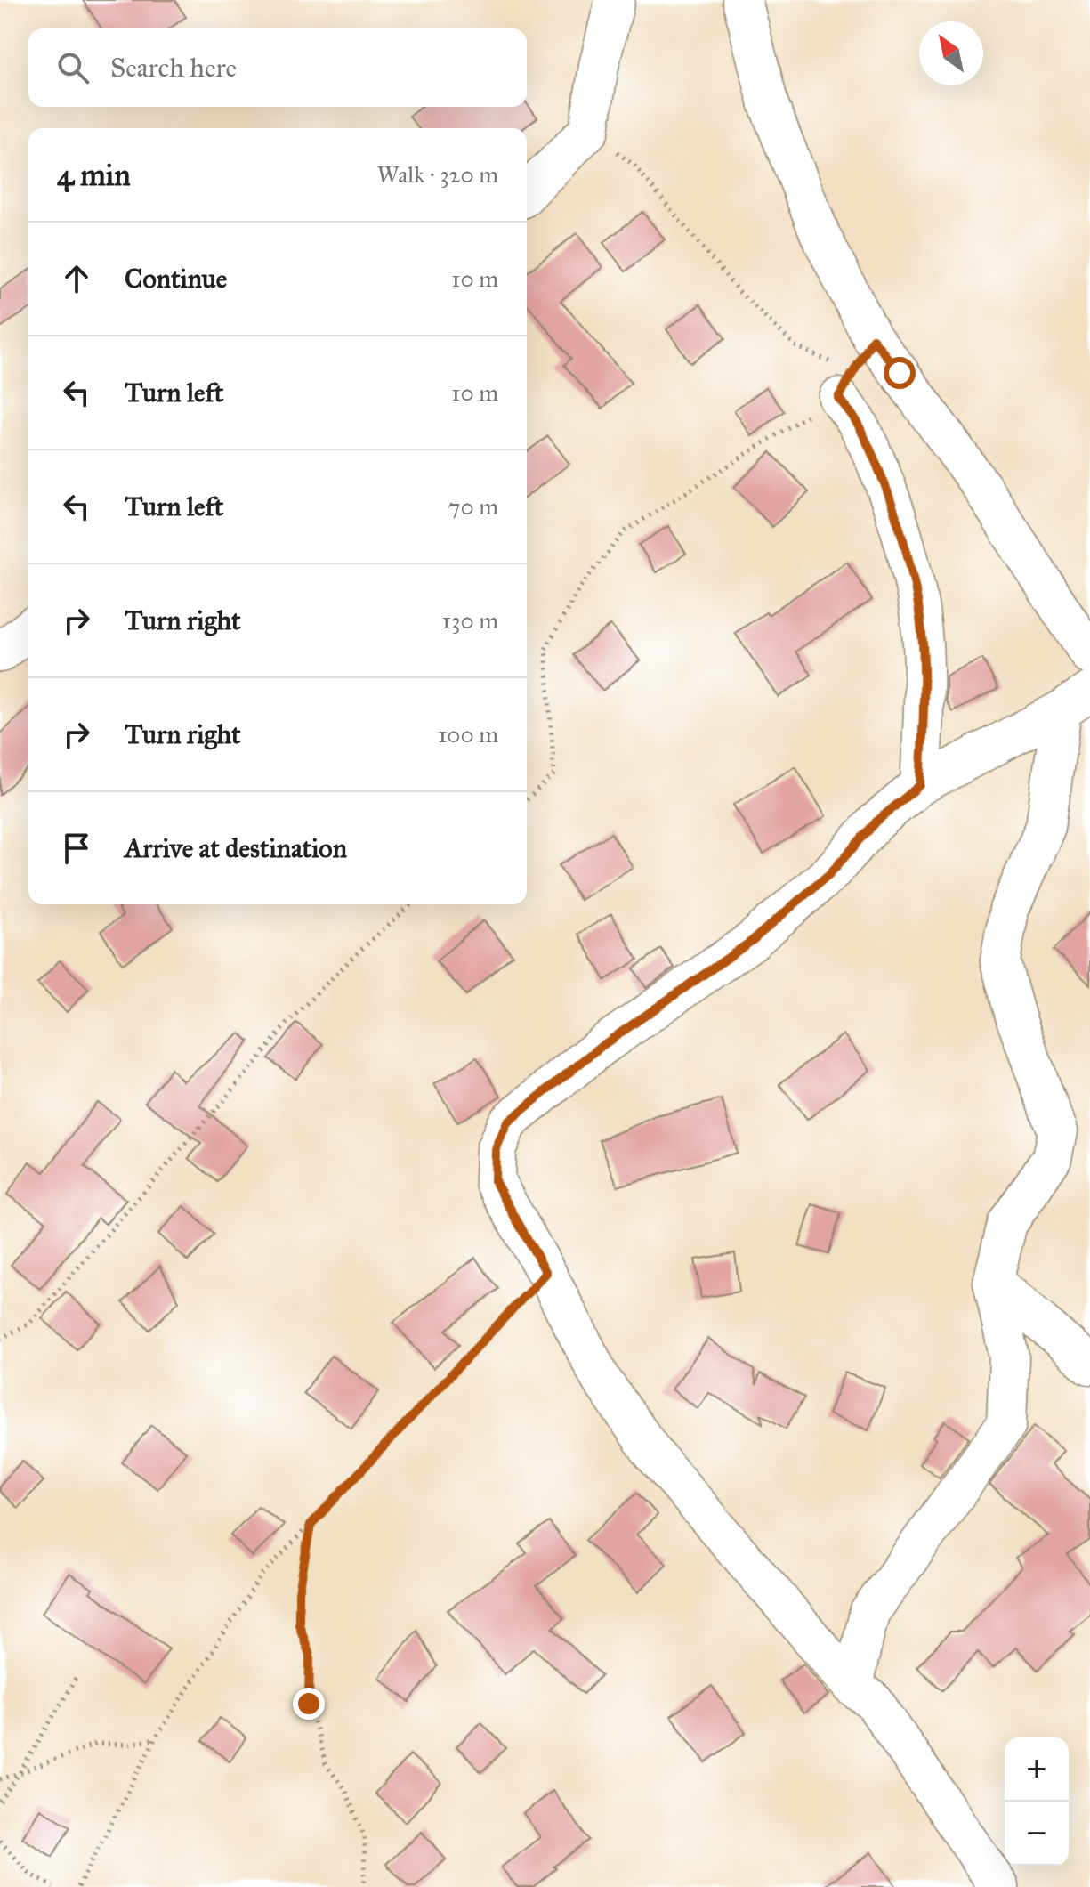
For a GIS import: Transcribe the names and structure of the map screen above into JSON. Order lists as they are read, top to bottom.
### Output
{
  "north": "top left",
  "page": {
    "search": "Search here",
    "heading": ["4 min", "Walk · 320 m"],
    "list": [
      ["Continue", "10 m"],
      ["Turn left", "10 m"],
      ["Turn left", "70 m"],
      ["Turn right", "130 m"],
      ["Turn right", "100 m"],
      "Arrive at destination"
    ],
    "map_buttons": ["+", "−"]
  }
}
